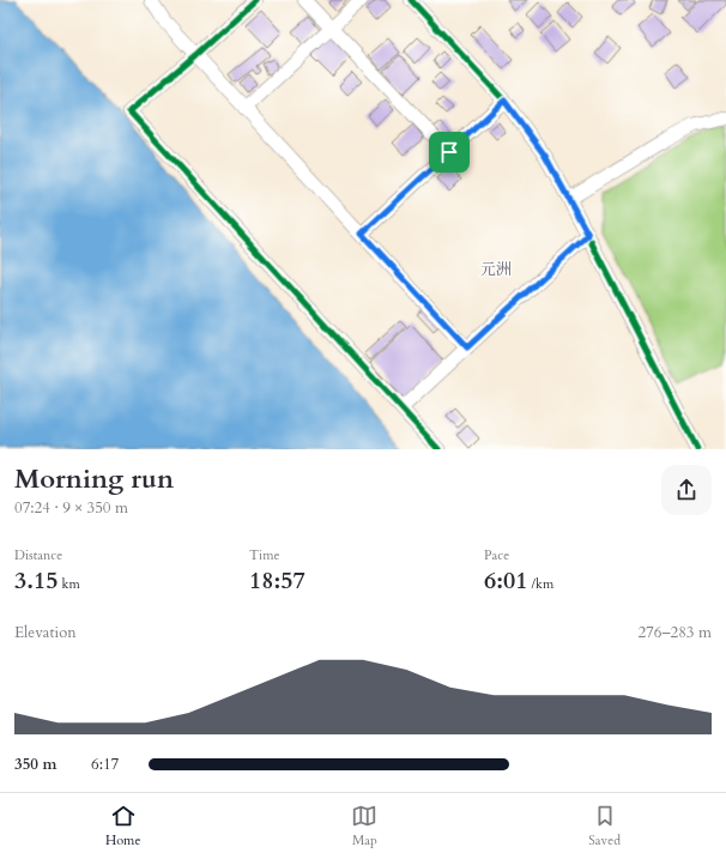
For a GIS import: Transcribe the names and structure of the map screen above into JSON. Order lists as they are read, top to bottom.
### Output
{
  "districts": ["元洲"],
  "page": {
    "heading": ["Morning run", "07:24 · 9 × 350 m"],
    "stats": [
      ["Distance", "3.15 km"],
      ["Time", "18:57"],
      ["Pace", "6:01 /km"]
    ],
    "chart": ["Elevation", "276–283 m"],
    "list": [
      {
        "name": "350 m",
        "note": "6:17"
      }
    ],
    "tabs": ["Home", "Map", "Saved"]
  }
}
